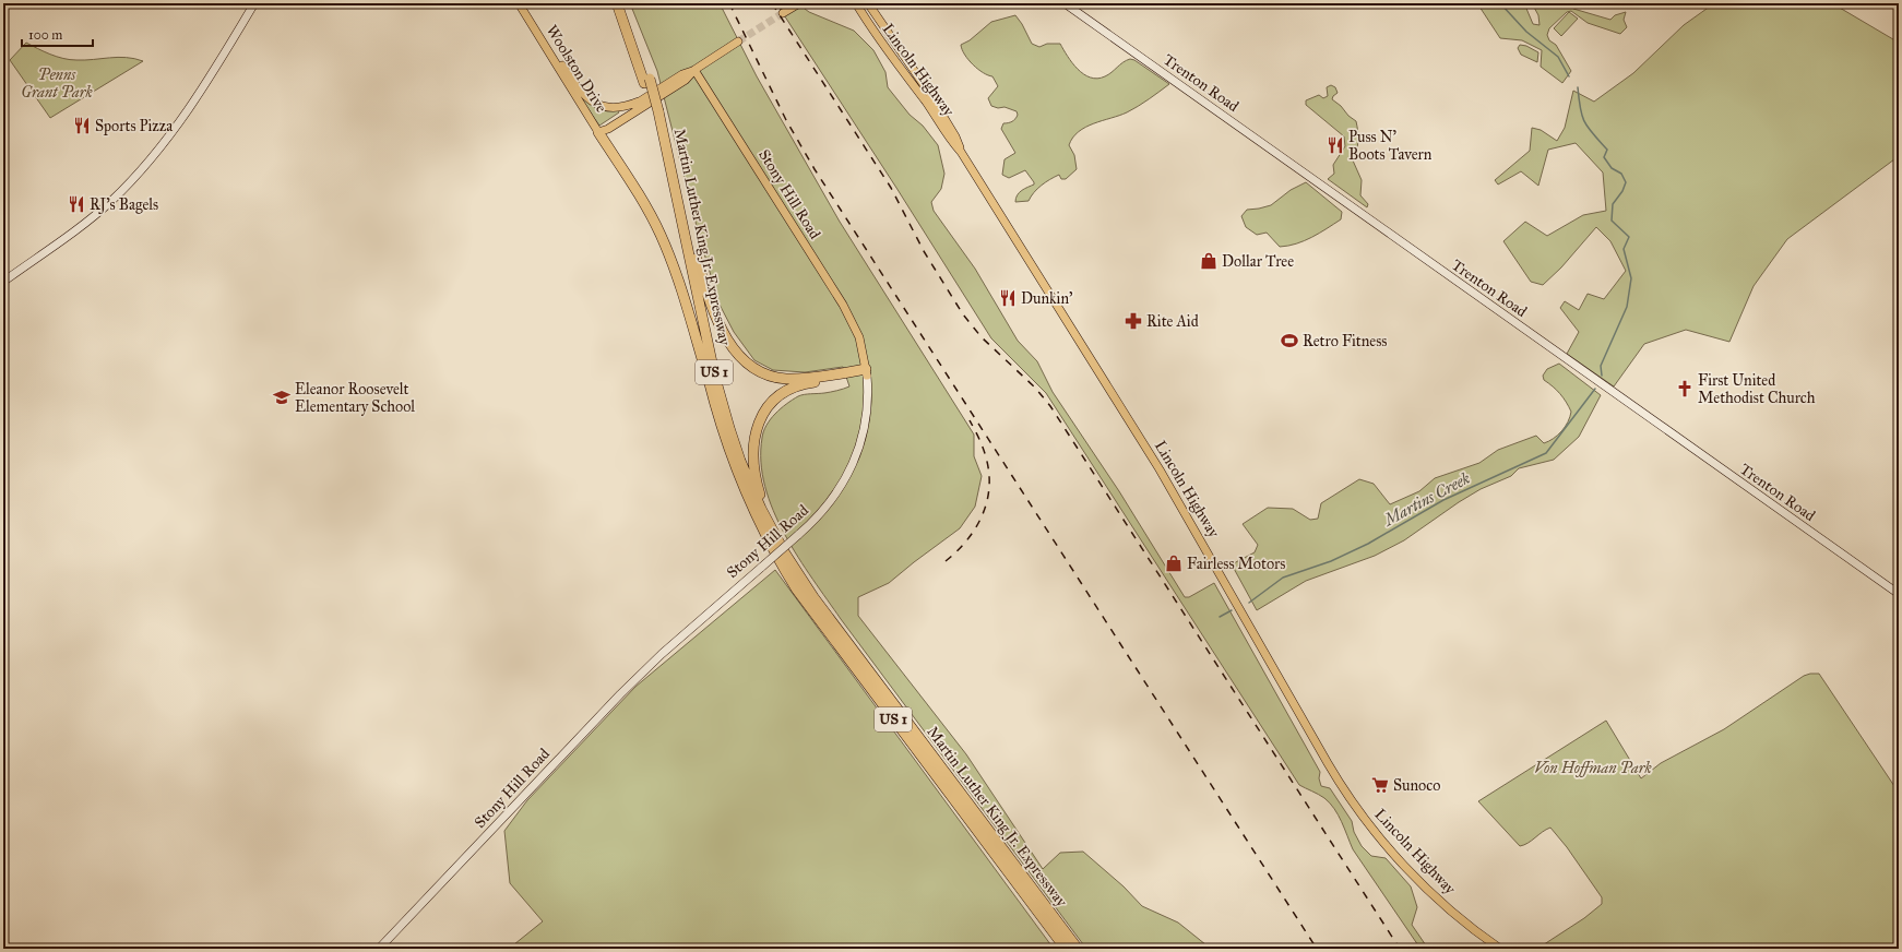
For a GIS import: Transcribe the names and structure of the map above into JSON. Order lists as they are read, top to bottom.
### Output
{
  "streets": {
    "highway": ["Martin Luther King Jr. Expressway", "US 1"],
    "main road": ["Woolston Drive", "Lincoln Highway", "Stony Hill Road"],
    "street": ["Trenton Road"]
  },
  "crossings": [
    ["Woolston Drive", "Stony Hill Road"]
  ],
  "water": ["Martins Creek"],
  "parks": ["Penns Grant Park", "Von Hoffman Park"],
  "places": {
    "restaurant": [
      "Sports Pizza",
      "Puss N' Boots Tavern",
      "RJ's Bagels",
      "Dunkin'"
    ],
    "shop": ["Dollar Tree", "Fairless Motors"],
    "pharmacy": ["Rite Aid"],
    "sports": ["Retro Fitness"],
    "church": ["First United Methodist Church"],
    "school or university": ["Eleanor Roosevelt Elementary School"],
    "supermarket": ["Sunoco"]
  },
  "scale_bar": "100 m"
}
